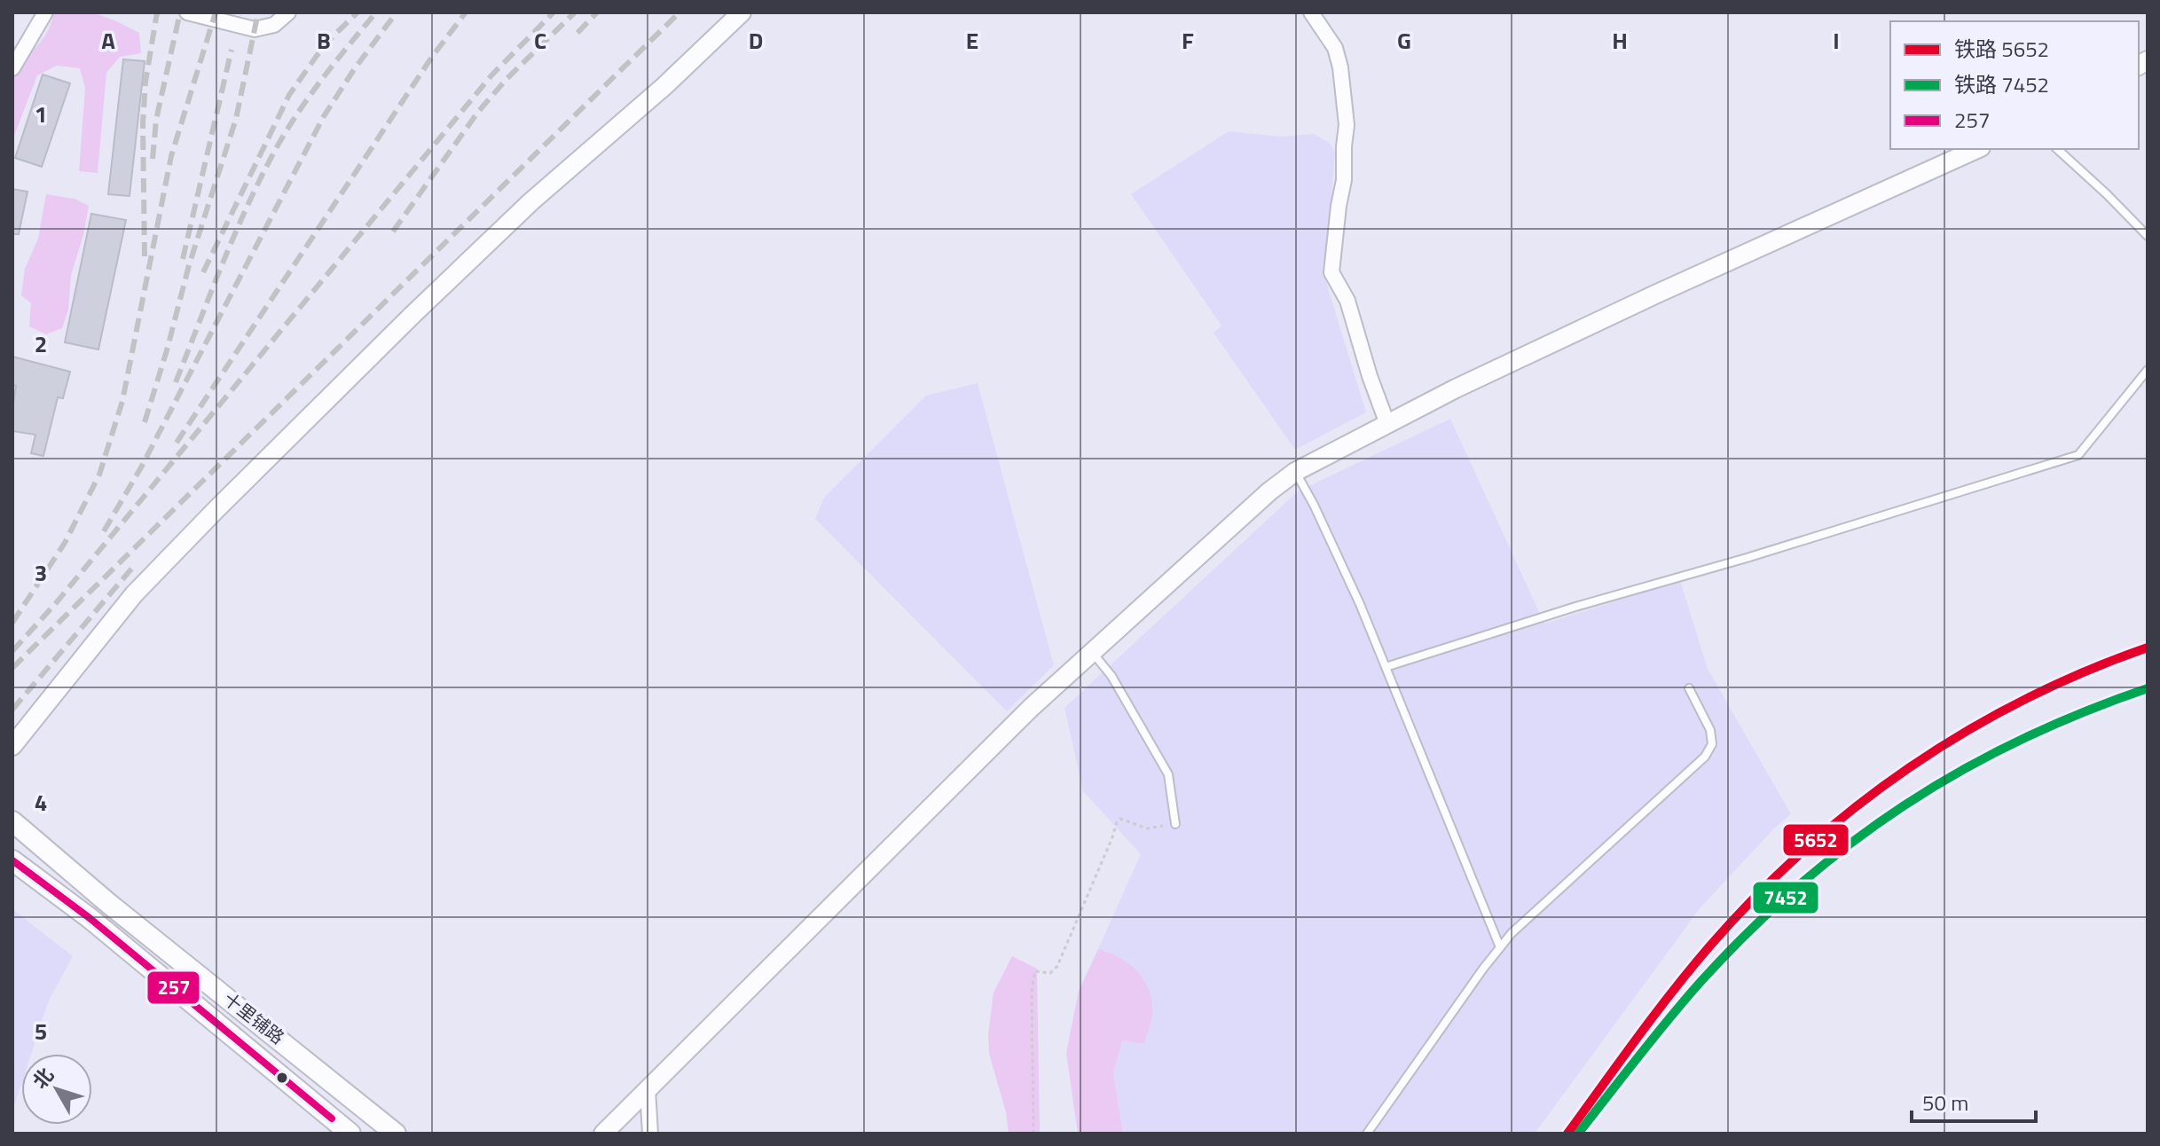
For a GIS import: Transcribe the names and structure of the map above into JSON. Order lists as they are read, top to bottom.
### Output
{
  "streets": {
    "main road": ["十里铺路"]
  },
  "lines": ["rail line 5652", "rail line 7452", "transit line 257"],
  "legend": ["铁路 5652", "铁路 7452", "257"],
  "scale_bar": "50 m",
  "north": "top left",
  "grid": {
    "columns": [
      "A",
      "B",
      "C",
      "D",
      "E",
      "F",
      "G",
      "H",
      "I"
    ],
    "rows": [
      "1",
      "2",
      "3",
      "4",
      "5"
    ]
  }
}
